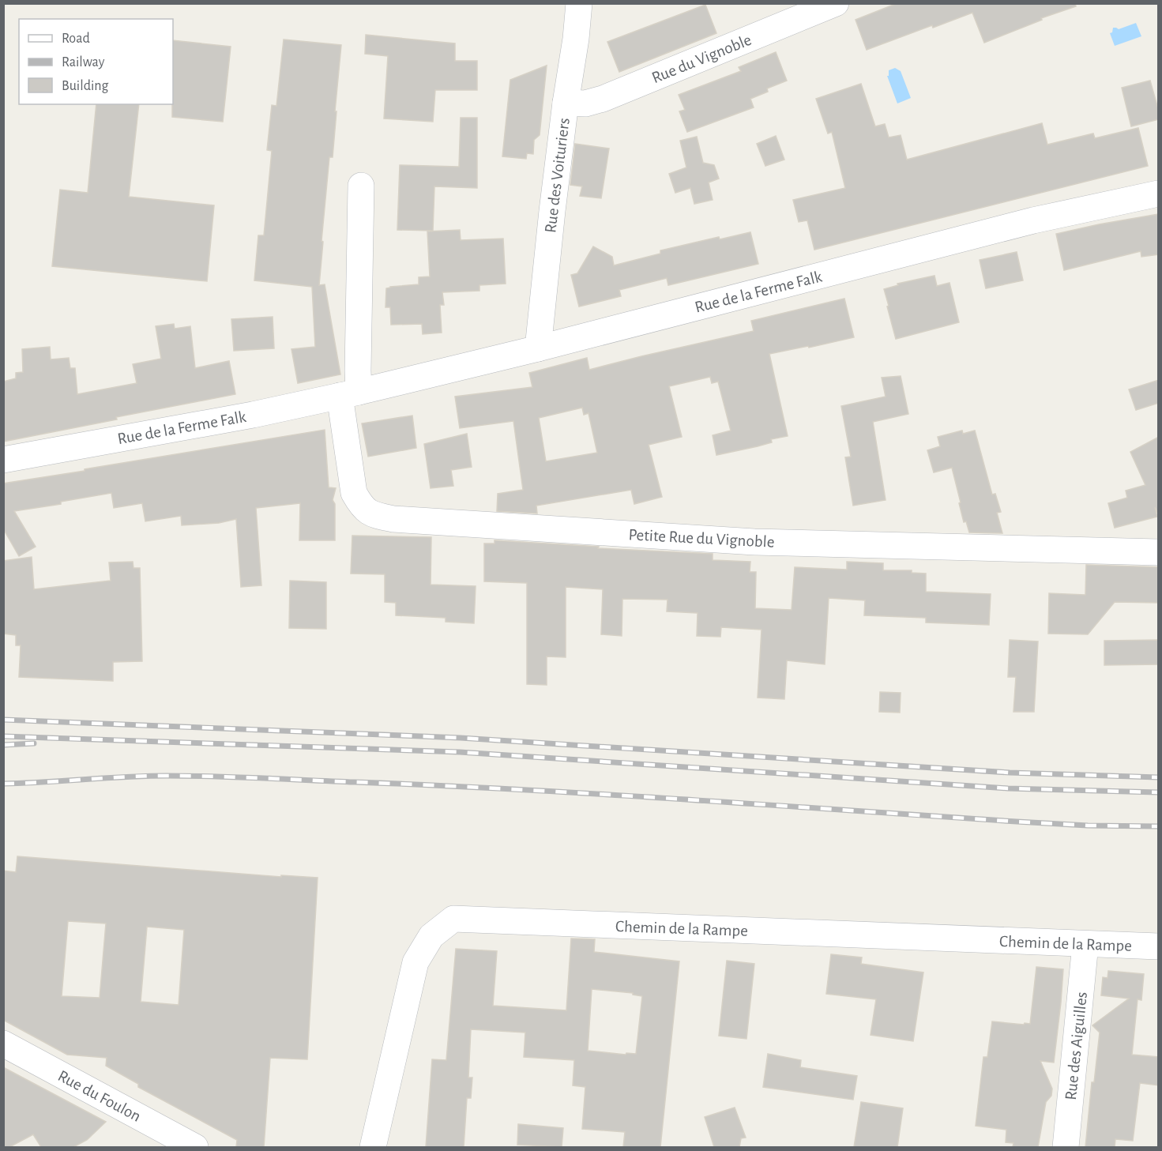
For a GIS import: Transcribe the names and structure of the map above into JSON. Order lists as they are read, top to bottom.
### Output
{
  "streets": {
    "street": [
      "Rue du Vignoble",
      "Rue des Voituriers",
      "Rue de la Ferme Falk",
      "Petite Rue du Vignoble",
      "Chemin de la Rampe",
      "Rue des Aiguilles",
      "Rue du Foulon"
    ]
  },
  "crossings": [
    ["Rue du Vignoble", "Rue des Voituriers"],
    ["Rue des Voituriers", "Rue de la Ferme Falk"],
    ["Rue de la Ferme Falk", "Petite Rue du Vignoble"],
    ["Chemin de la Rampe", "Rue des Aiguilles"]
  ],
  "legend": ["Road", "Railway", "Building"]
}
